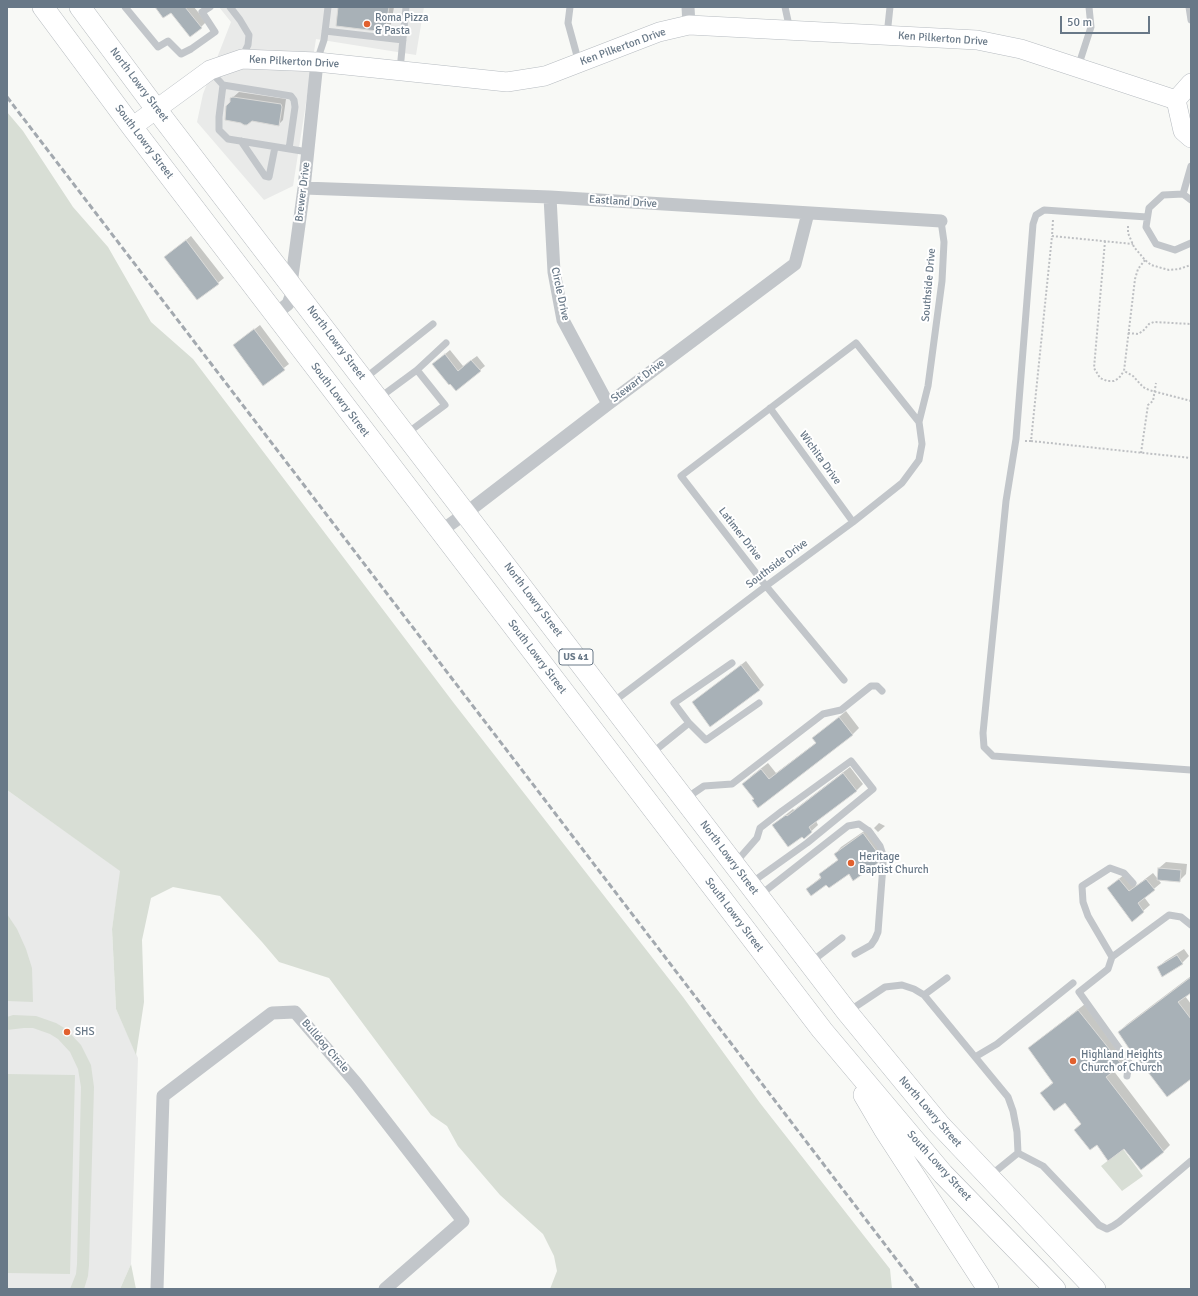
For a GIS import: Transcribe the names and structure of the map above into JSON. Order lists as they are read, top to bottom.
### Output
{
  "streets": {
    "main road": ["North Lowry Street", "South Lowry Street", "US 41"],
    "street": [
      "Ken Pilkerton Drive",
      "Brewer Drive",
      "Eastland Drive",
      "Circle Drive",
      "Stewart Drive",
      "Bulldog Circle"
    ],
    "lane": ["Southside Drive", "Wichita Drive", "Latimer Drive"]
  },
  "crossings": [
    ["Ken Pilkerton Drive", "North Lowry Street"],
    ["Ken Pilkerton Drive", "South Lowry Street"],
    ["Ken Pilkerton Drive", "Brewer Drive"],
    ["North Lowry Street", "Brewer Drive"],
    ["North Lowry Street", "Southside Drive"],
    ["North Lowry Street", "Stewart Drive"],
    ["South Lowry Street", "Brewer Drive"],
    ["South Lowry Street", "Stewart Drive"],
    ["Brewer Drive", "Eastland Drive"],
    ["Eastland Drive", "Southside Drive"],
    ["Eastland Drive", "Circle Drive"],
    ["Eastland Drive", "Stewart Drive"],
    ["Southside Drive", "Wichita Drive"],
    ["Southside Drive", "Latimer Drive"],
    ["Circle Drive", "Stewart Drive"],
    ["Wichita Drive", "Latimer Drive"]
  ],
  "places": [
    "Roma Pizza & Pasta",
    "Heritage Baptist Church",
    "SHS",
    "Highland Heights Church of Church"
  ],
  "scale_bar": "50 m"
}
